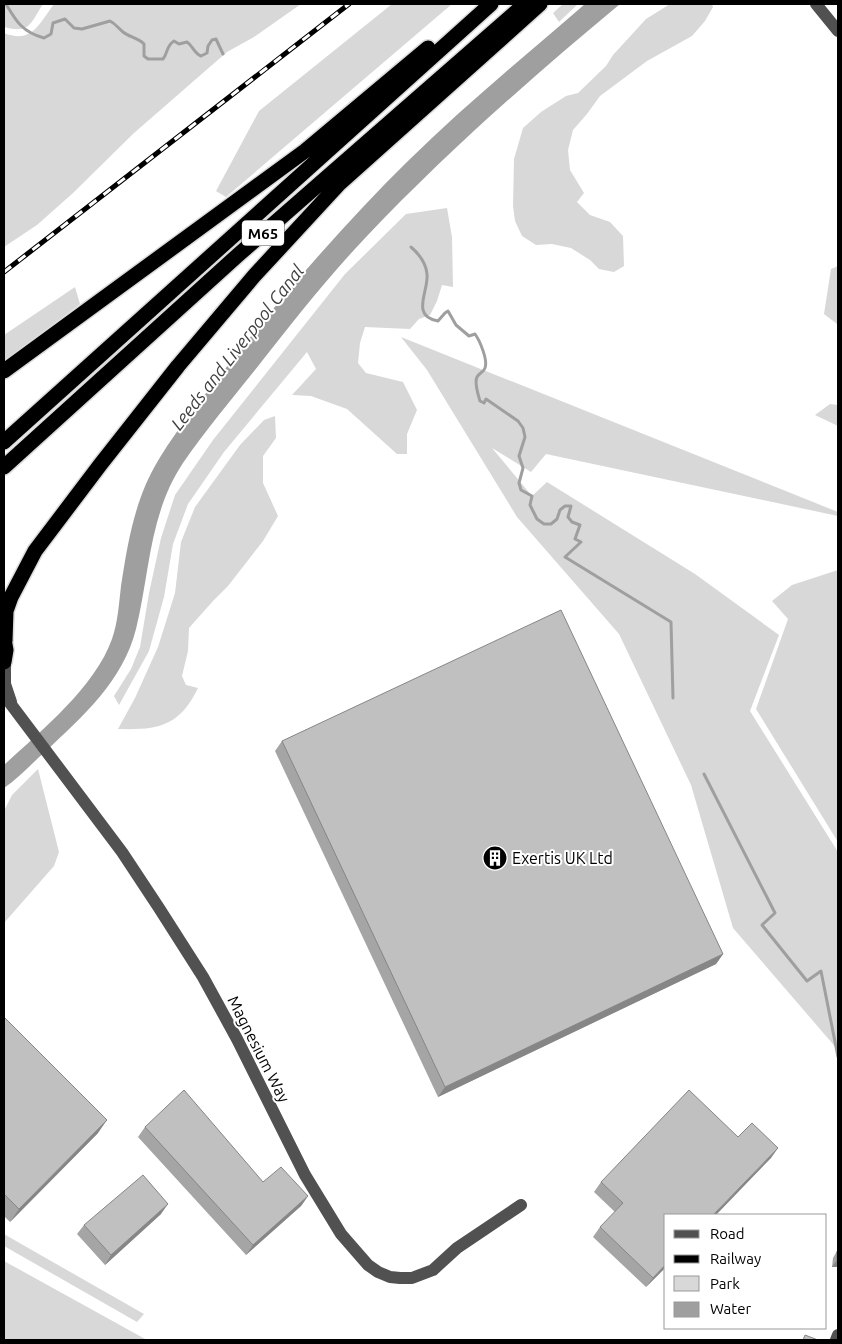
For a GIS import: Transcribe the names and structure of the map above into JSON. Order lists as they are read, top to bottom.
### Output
{
  "streets": {
    "highway": ["M65"],
    "street": ["Magnesium Way"]
  },
  "water": ["Leeds and Liverpool Canal"],
  "places": {
    "building": ["Exertis UK Ltd"]
  },
  "legend": [
    "Road",
    "Railway",
    "Park",
    "Water"
  ]
}
